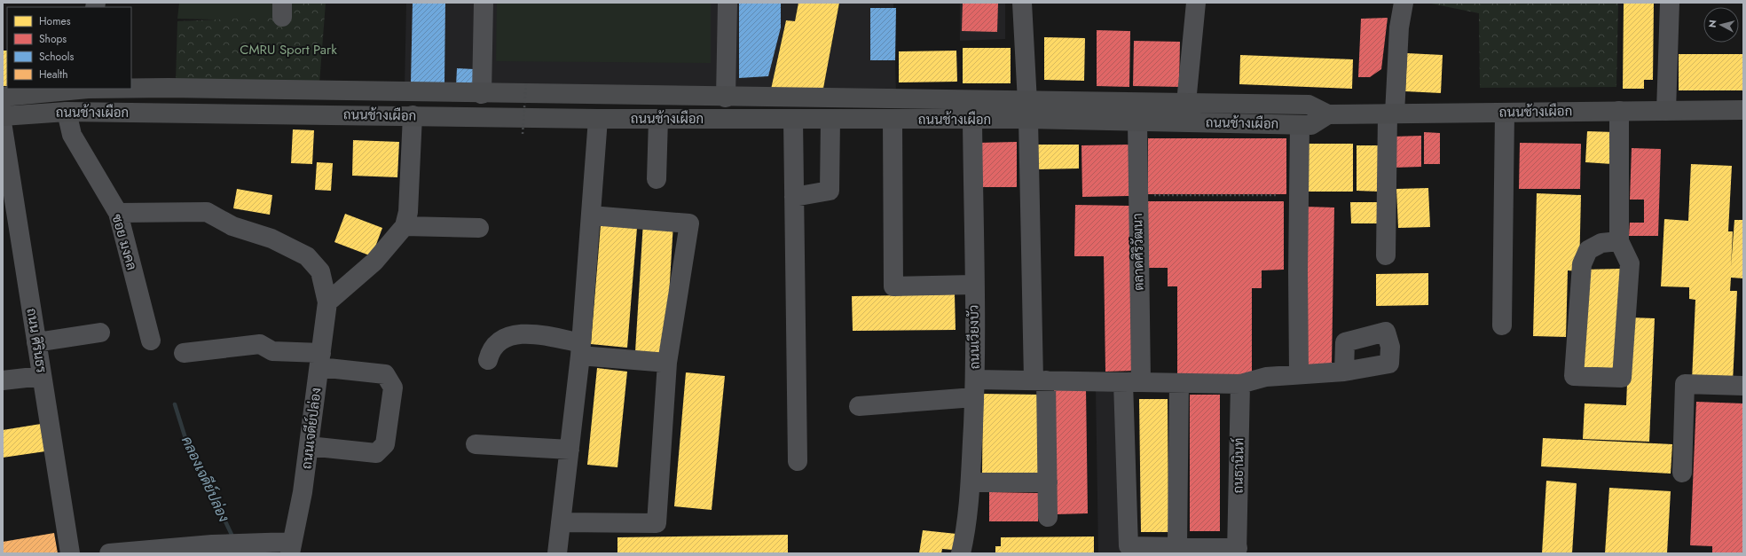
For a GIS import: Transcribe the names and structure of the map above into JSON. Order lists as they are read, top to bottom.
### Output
{
  "streets": {
    "main road": ["ถนนช้างเผือก"],
    "street": [
      "ซอย มงคล",
      "ตลาดศิริวัฒนา",
      "ถนนเวียงบัว",
      "ถนน ศิรินธร",
      "ถนนเจดีย์ปล่อง",
      "ถนธานินท์"
    ]
  },
  "crossings": [
    ["ถนนช้างเผือก", "ซอย มงคล"],
    ["ถนนช้างเผือก", "ตลาดศิริวัฒนา"],
    ["ถนนช้างเผือก", "ถนนเวียงบัว"],
    ["ซอย มงคล", "ถนนเจดีย์ปล่อง"]
  ],
  "water": ["คลองเจดีย์ปล่อง"],
  "parks": ["CMRU Sport Park"],
  "legend": [
    "Homes",
    "Shops",
    "Schools",
    "Health"
  ],
  "north": "left"
}
